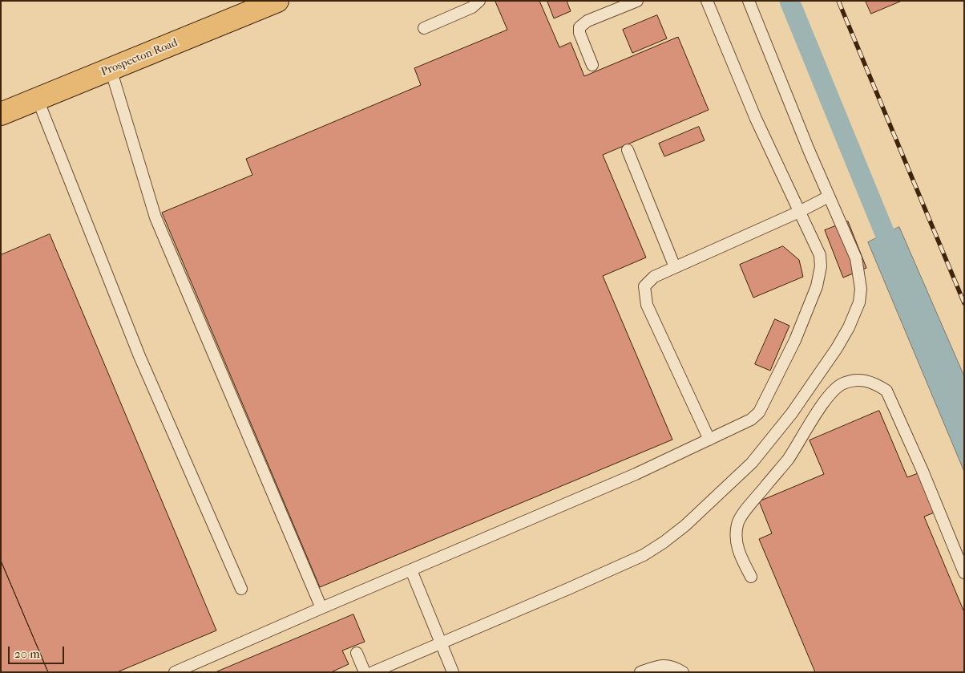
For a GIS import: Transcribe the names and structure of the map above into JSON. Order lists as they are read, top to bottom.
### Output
{
  "streets": {
    "main road": ["Prospecton Road"]
  },
  "scale_bar": "20 m"
}
